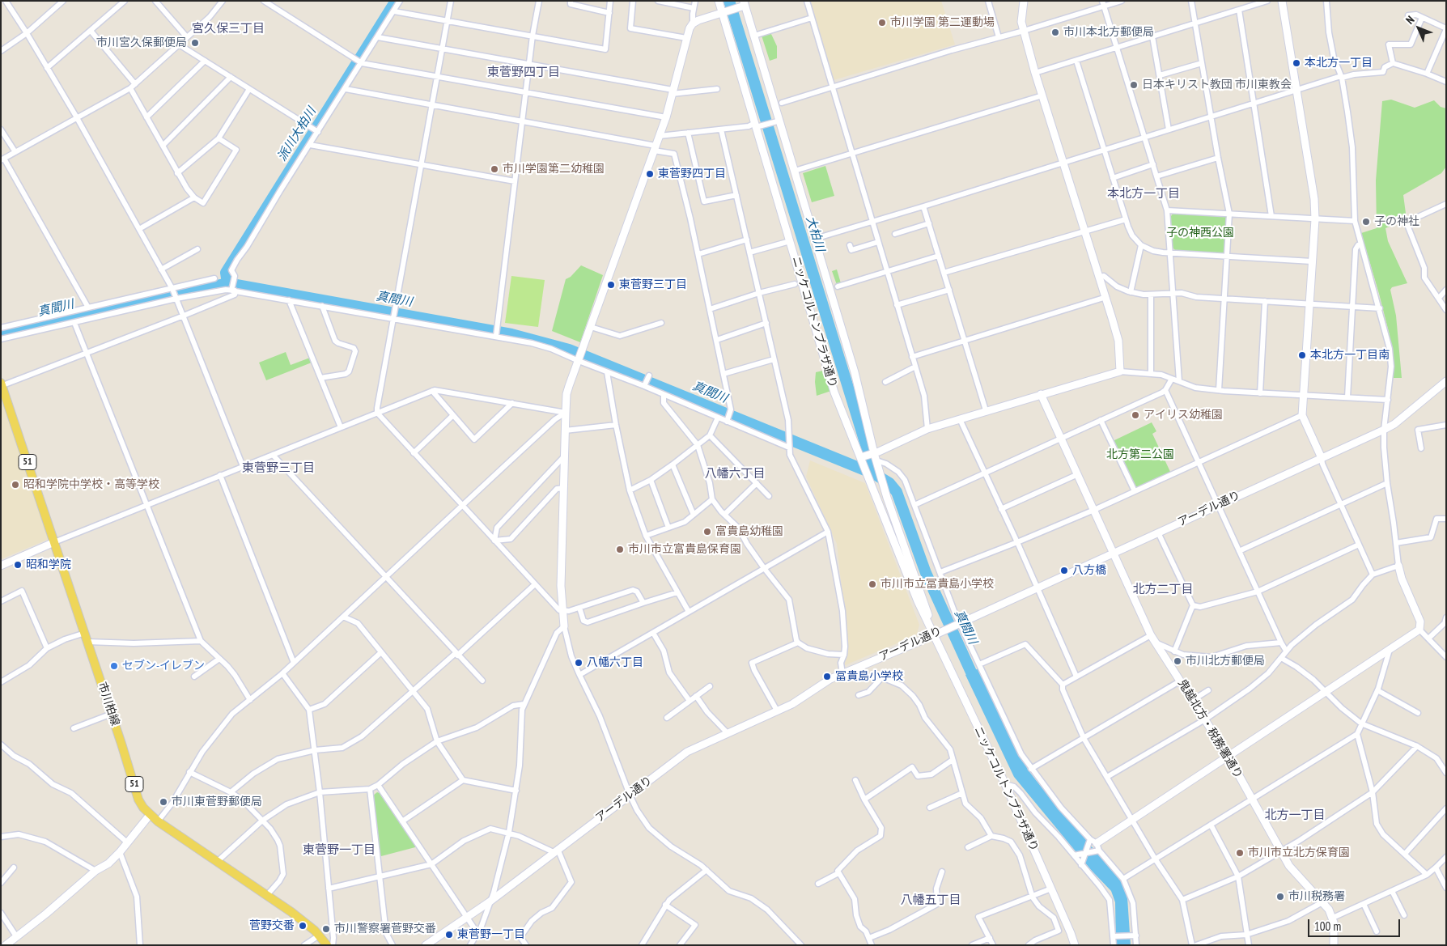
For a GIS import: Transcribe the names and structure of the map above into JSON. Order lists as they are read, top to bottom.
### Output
{
  "streets": {
    "main road": ["51", "市川柏線"],
    "street": ["ニッケコルトンプラザ通り", "アーデル通り", "鬼越北方・税務署通り"]
  },
  "crossings": [
    ["ニッケコルトンプラザ通り", "アーデル通り"],
    ["アーデル通り", "鬼越北方・税務署通り"]
  ],
  "districts": [
    "宮久保三丁目",
    "東菅野四丁目",
    "本北方一丁目",
    "東菅野三丁目",
    "八幡六丁目",
    "北方二丁目",
    "北方一丁目",
    "東菅野一丁目",
    "八幡五丁目"
  ],
  "water": ["派川大柏川", "大柏川", "真間川"],
  "parks": ["子の神西公園", "北方第二公園"],
  "places": [
    "市川学園 第二運動場",
    "市川本北方郵便局",
    "市川宮久保郵便局",
    "本北方一丁目",
    "日本キリスト教団 市川東教会",
    "市川学園第二幼稚園",
    "東菅野四丁目",
    "子の神社",
    "東菅野三丁目",
    "本北方一丁目南",
    "アイリス幼稚園",
    "昭和学院中学校・高等学校",
    "富貴島幼稚園",
    "市川市立富貴島保育園",
    "昭和学院",
    "八方橋",
    "市川市立冨貴島小学校",
    "市川北方郵便局",
    "八幡六丁目",
    "セブン-イレブン",
    "冨貴島小学校",
    "市川東菅野郵便局",
    "市川市立北方保育園",
    "市川税務署",
    "菅野交番",
    "市川警察署菅野交番",
    "東菅野一丁目"
  ],
  "scale_bar": "100 m",
  "north": "top left"
}
